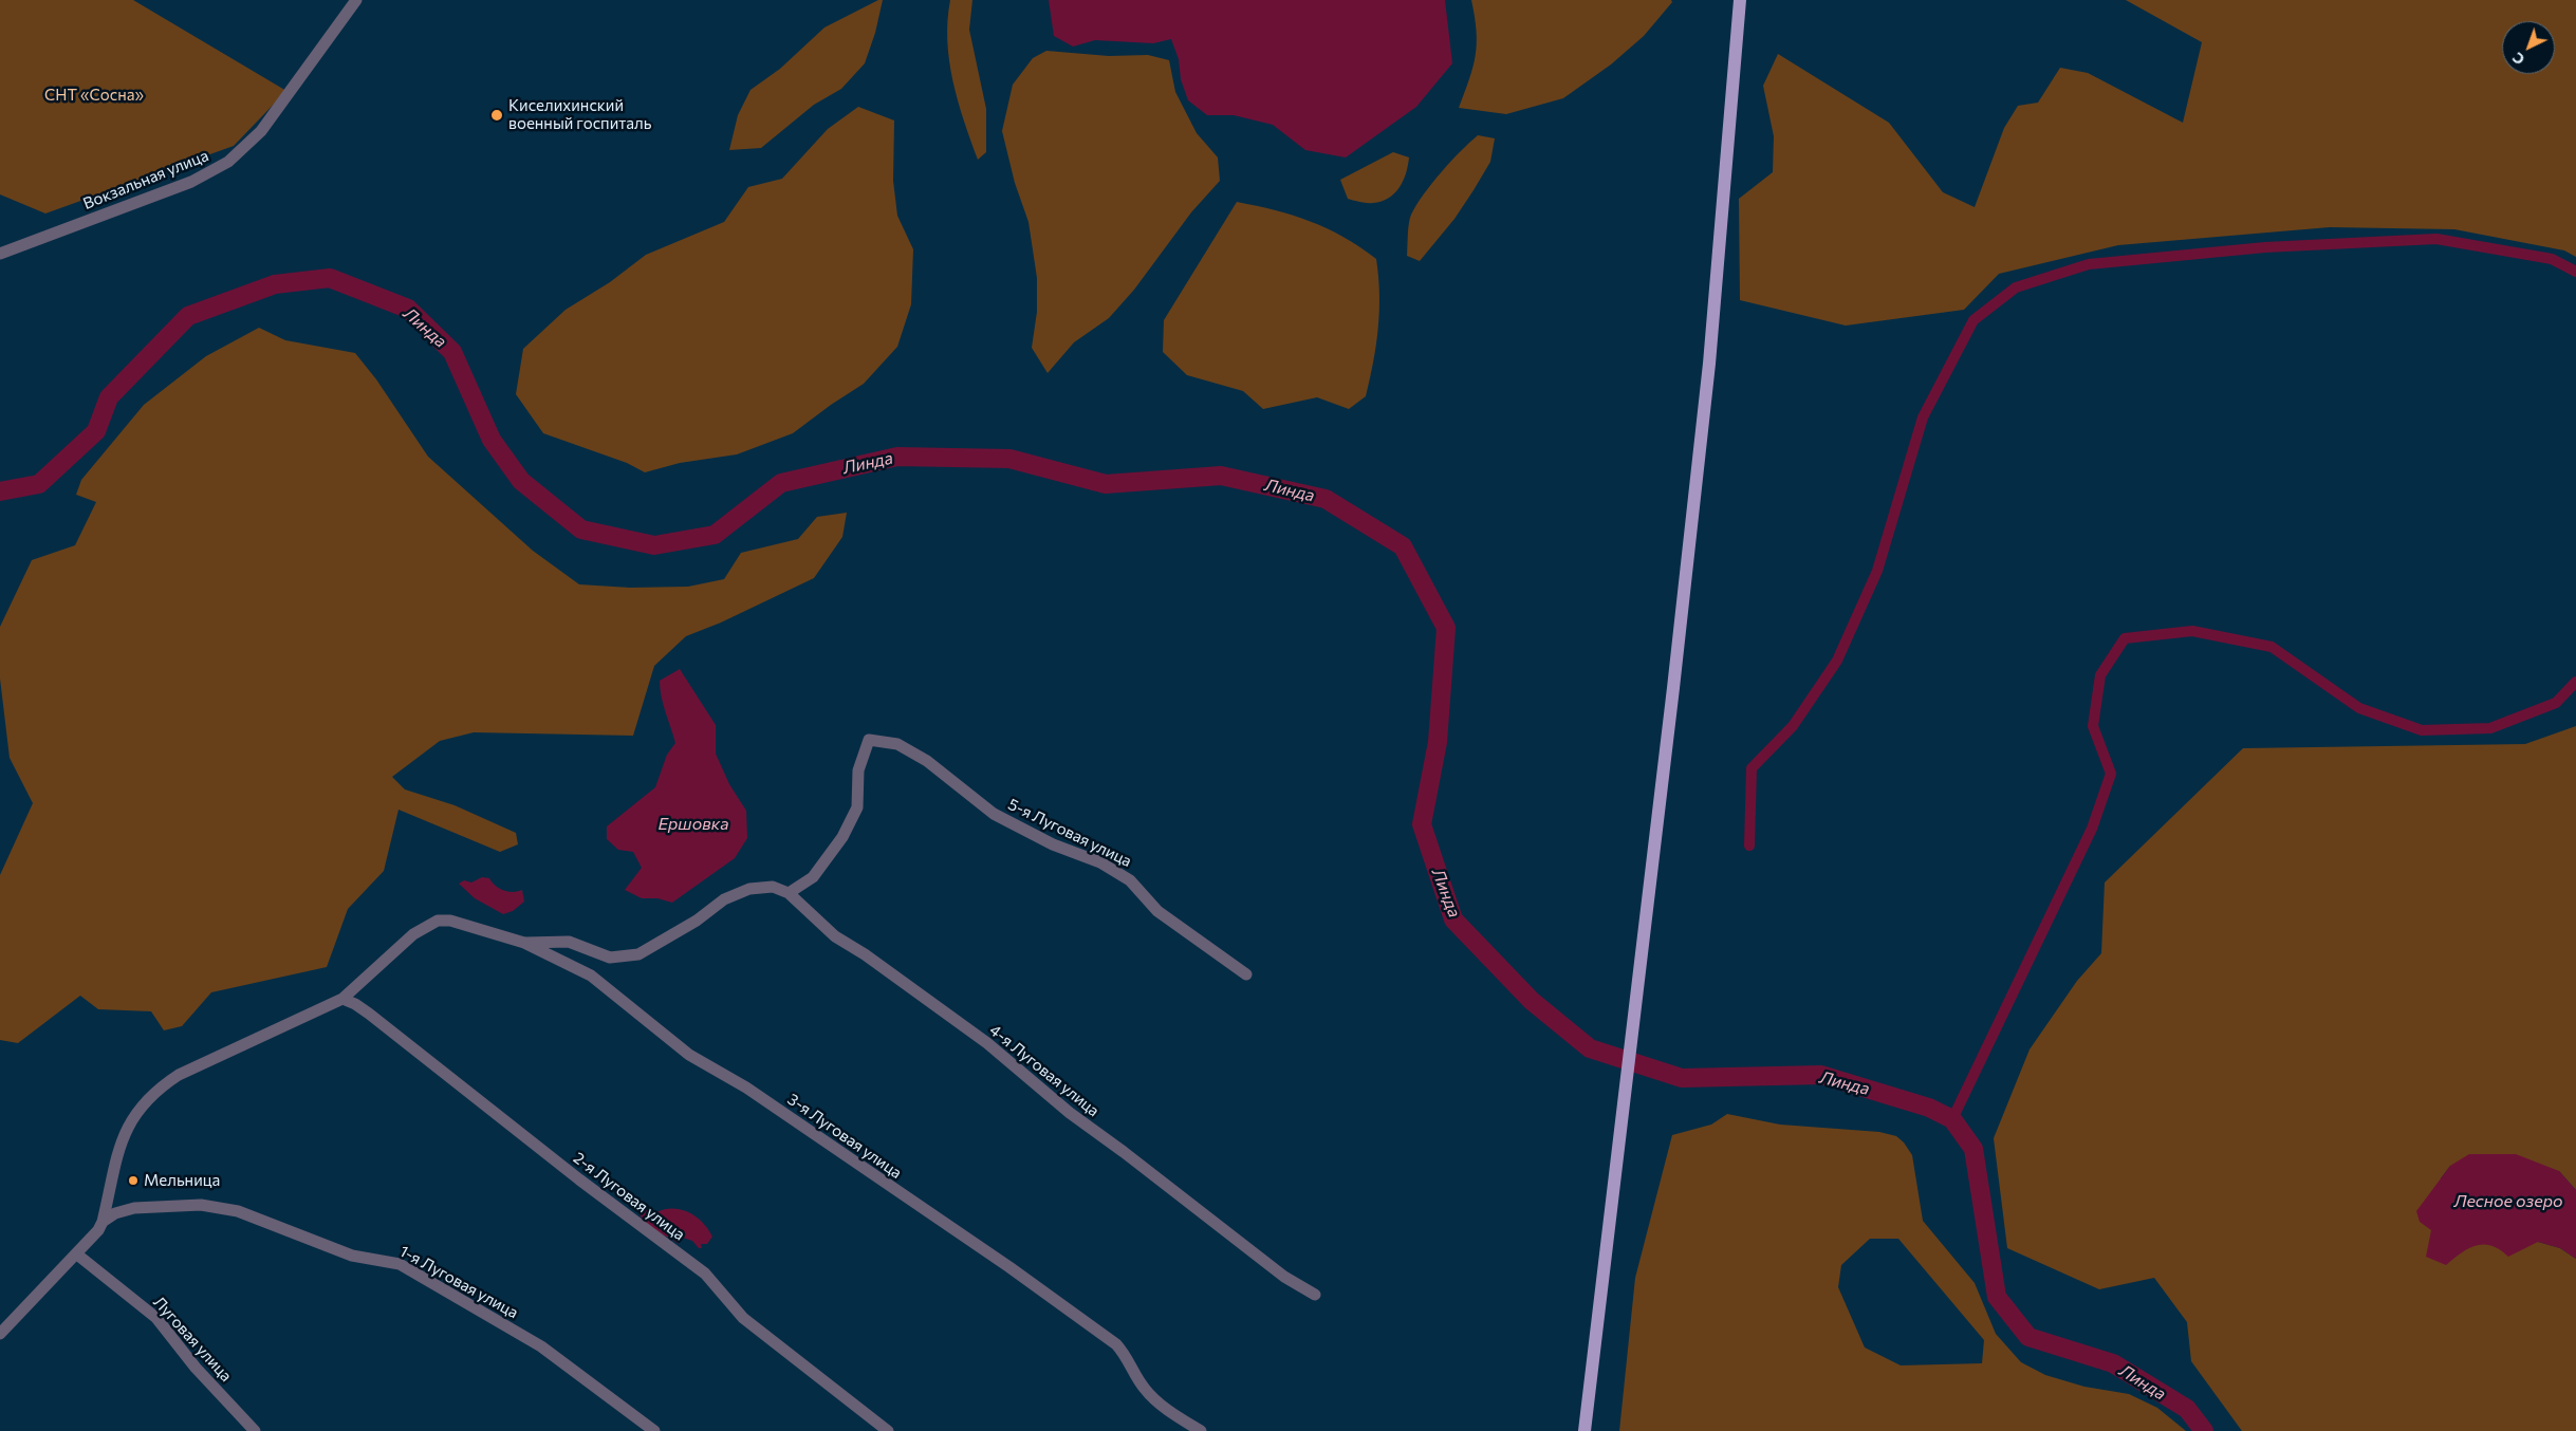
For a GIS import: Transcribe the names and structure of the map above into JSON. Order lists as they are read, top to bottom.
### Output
{
  "streets": {
    "street": [
      "Вокзальная улица",
      "5-я Луговая улица",
      "4-я Луговая улица",
      "3-я Луговая улица",
      "2-я Луговая улица",
      "1-я Луговая улица",
      "Луговая улица"
    ]
  },
  "crossings": [
    ["5-я Луговая улица", "4-я Луговая улица"],
    ["3-я Луговая улица", "2-я Луговая улица"]
  ],
  "water": ["Линда", "Ершовка", "Лесное озеро"],
  "parks": ["СНТ «Сосна»"],
  "places": ["Киселихинский военный госпиталь", "Мельница"],
  "north": "bottom left"
}
